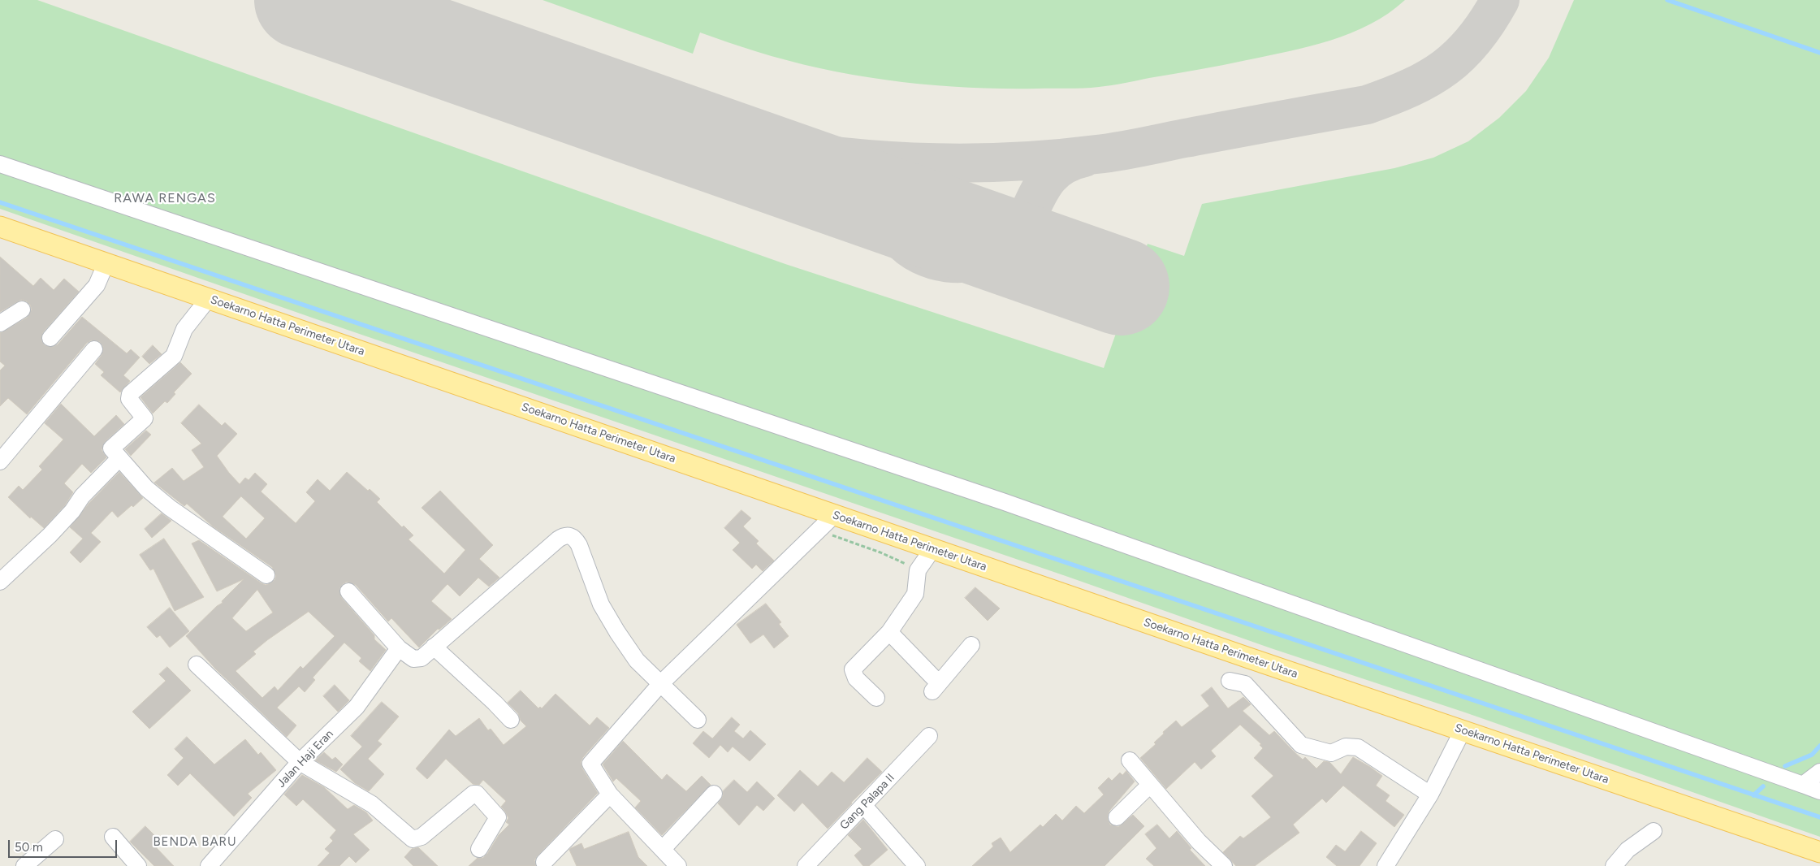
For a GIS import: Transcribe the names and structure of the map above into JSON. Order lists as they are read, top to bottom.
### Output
{
  "streets": {
    "main road": ["Soekarno Hatta Perimeter Utara"],
    "street": ["Jalan Haji Eran", "Gang Palapa II"]
  },
  "districts": ["RAWA RENGAS", "BENDA BARU"],
  "scale_bar": "50 m"
}
